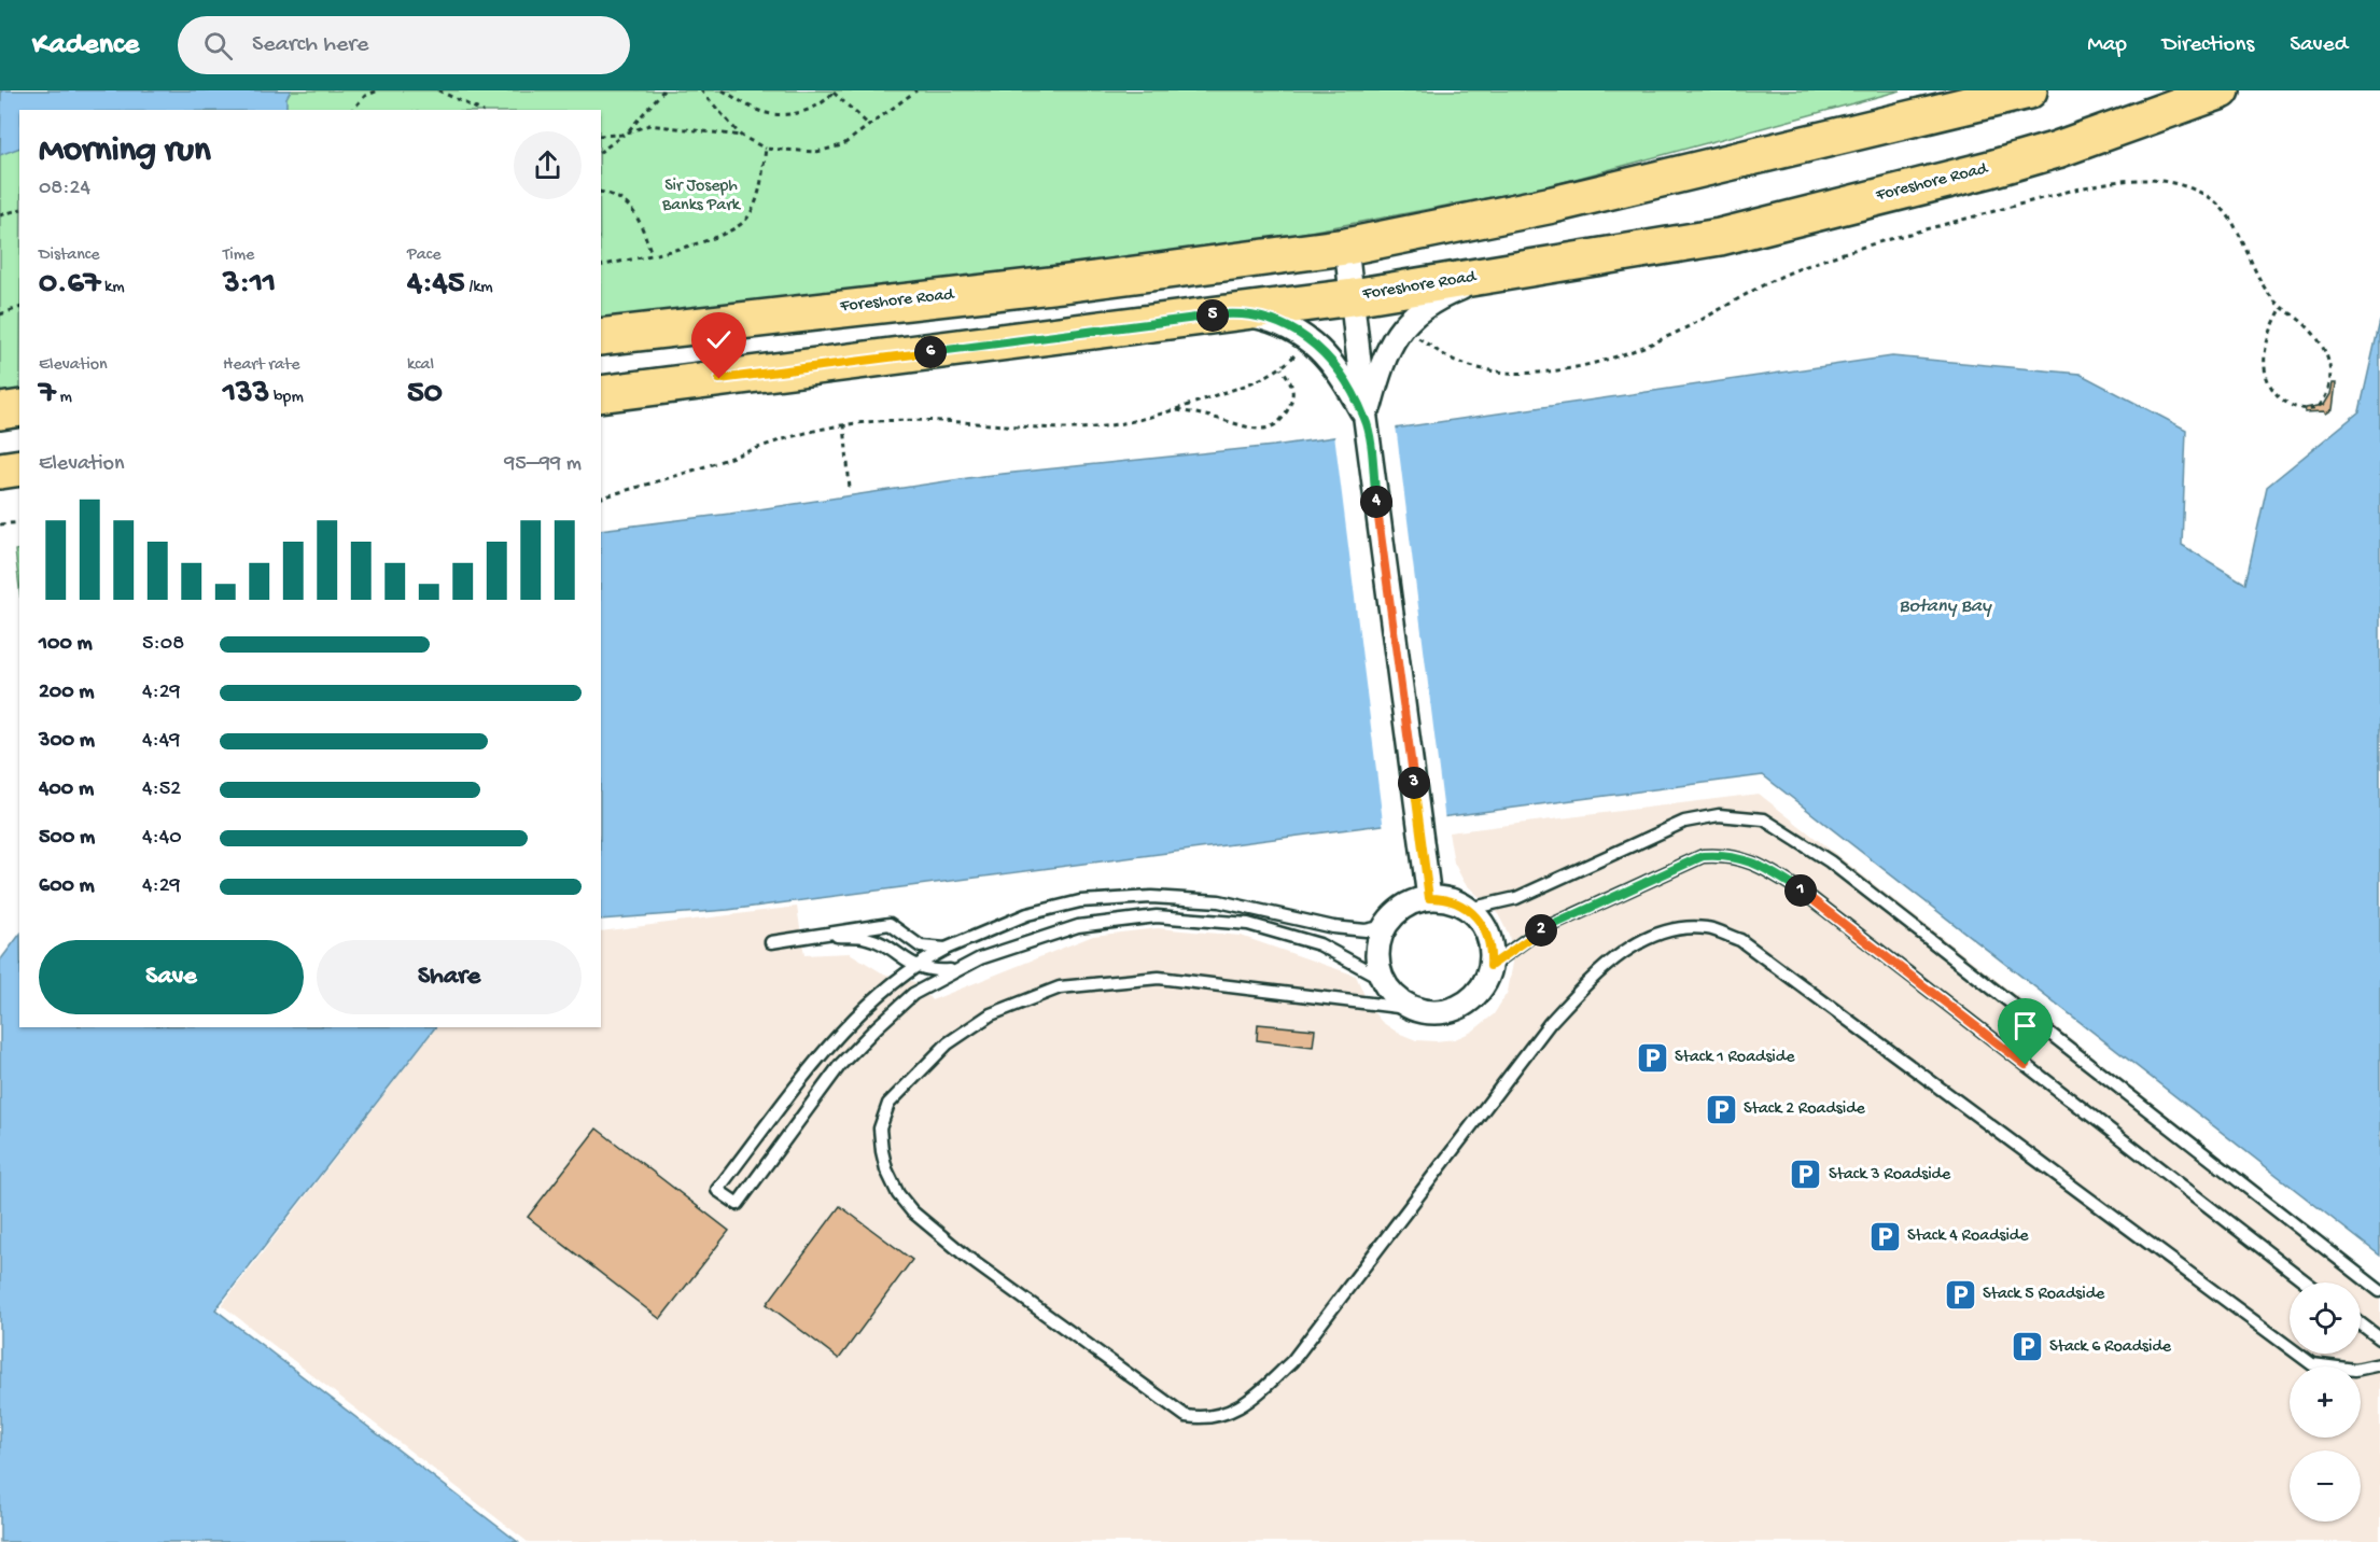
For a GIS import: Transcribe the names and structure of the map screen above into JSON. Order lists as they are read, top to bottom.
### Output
{
  "streets": {
    "main road": ["Foreshore Road"]
  },
  "water": ["Botany Bay"],
  "parks": ["Sir Joseph Banks Park"],
  "places": {
    "parking": [
      "Stack 1 Roadside",
      "Stack 2 Roadside",
      "Stack 3 Roadside",
      "Stack 4 Roadside",
      "Stack 5 Roadside",
      "Stack 6 Roadside"
    ]
  },
  "page": {
    "header": "Kadence",
    "search": "Search here",
    "nav": ["Map", "Directions", "Saved"],
    "heading": ["Morning run", "08:24"],
    "stats": [
      ["Distance", "0.67 km"],
      ["Time", "3:11"],
      ["Pace", "4:45 /km"],
      ["Elevation", "7 m"],
      ["Heart rate", "133 bpm"],
      ["kcal", "50"]
    ],
    "pins": [
      "5",
      "6",
      "4",
      "3",
      "1",
      "2"
    ],
    "chart": ["Elevation", "95–99 m"],
    "list": [
      {
        "name": "100 m",
        "note": "5:08"
      },
      {
        "name": "200 m",
        "note": "4:29"
      },
      {
        "name": "300 m",
        "note": "4:49"
      },
      {
        "name": "400 m",
        "note": "4:52"
      },
      {
        "name": "500 m",
        "note": "4:40"
      },
      {
        "name": "600 m",
        "note": "4:29"
      }
    ],
    "buttons": ["Save", "Share"],
    "map_buttons": ["+", "−"]
  }
}
